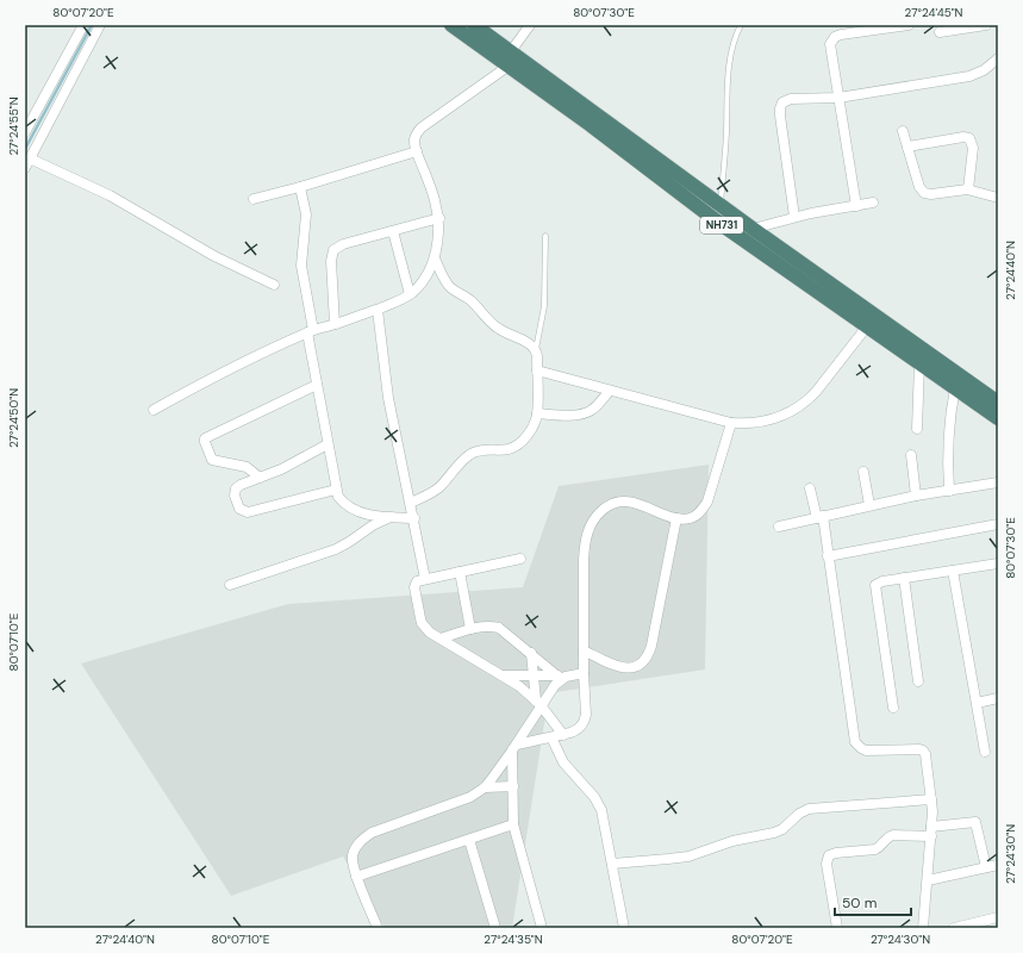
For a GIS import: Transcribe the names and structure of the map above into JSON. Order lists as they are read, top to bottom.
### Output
{
  "streets": {
    "highway": ["NH731"]
  },
  "scale_bar": "50 m",
  "coordinates": [
    "80°07'20\"E",
    "80°07'30\"E",
    "27°24'45\"N",
    "27°24'55\"N",
    "27°24'40\"N",
    "27°24'50\"N",
    "80°07'10\"E",
    "27°24'30\"N",
    "27°24'35\"N"
  ]
}
